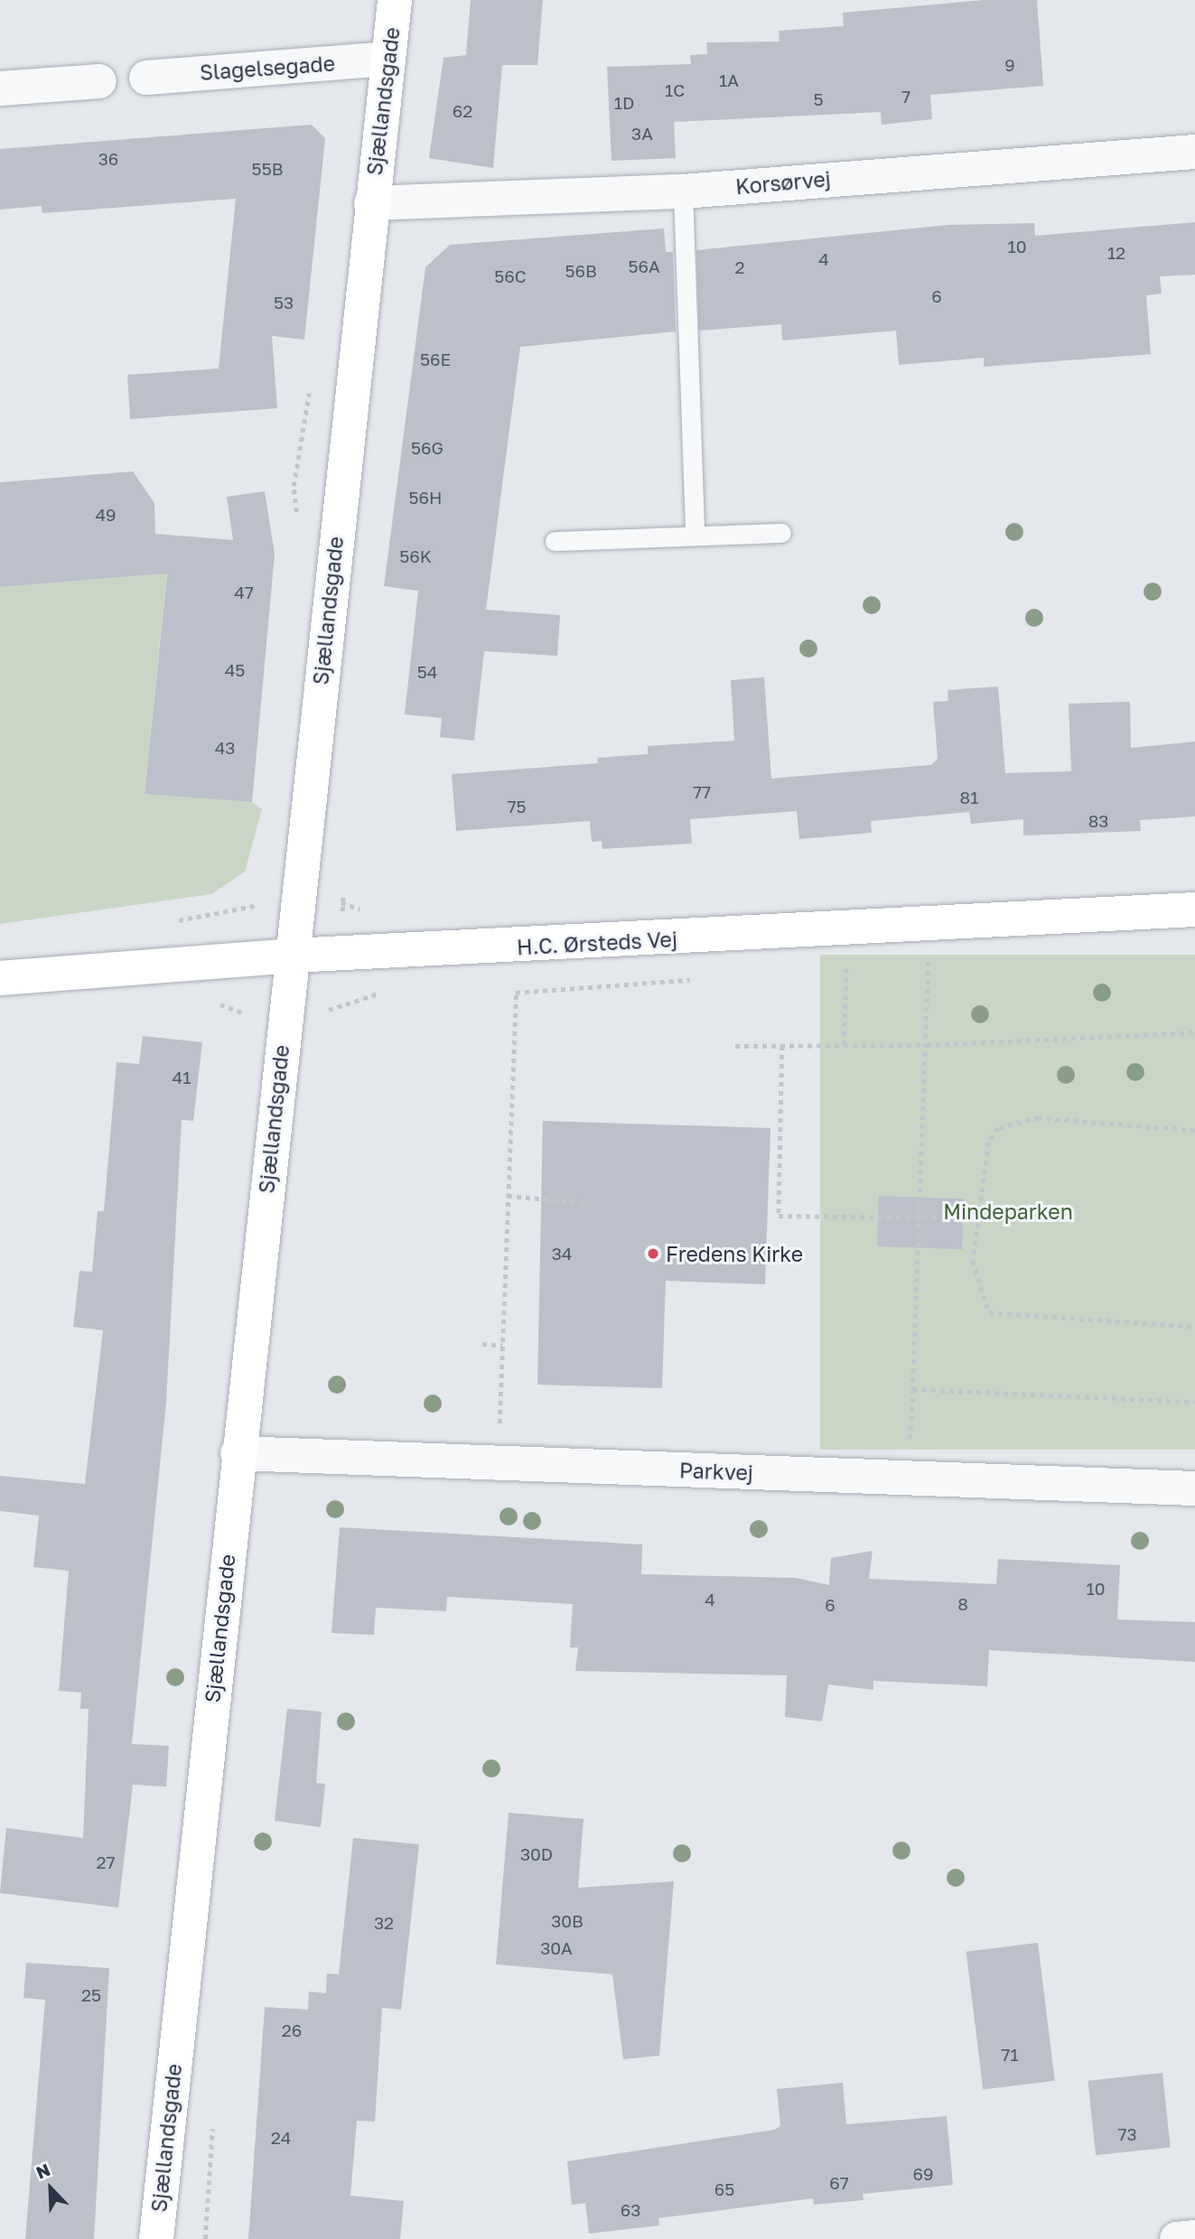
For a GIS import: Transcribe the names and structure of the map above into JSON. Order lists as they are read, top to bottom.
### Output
{
  "streets": {
    "street": [
      "Slagelsegade",
      "Sjællandsgade",
      "Korsørvej",
      "H.C. Ørsteds Vej",
      "Parkvej"
    ]
  },
  "crossings": [
    ["Slagelsegade", "Sjællandsgade"],
    ["Sjællandsgade", "Korsørvej"],
    ["Sjællandsgade", "H.C. Ørsteds Vej"],
    ["Sjællandsgade", "Parkvej"]
  ],
  "parks": ["Mindeparken"],
  "places": ["Fredens Kirke"],
  "house_numbers": [
    "9",
    "1A",
    "1C",
    "7",
    "5",
    "1D",
    "62",
    "3A",
    "36",
    "55B",
    "10",
    "12",
    "4",
    "56A",
    "2",
    "56B",
    "56C",
    "6",
    "53",
    "56E",
    "56G",
    "56H",
    "49",
    "56K",
    "47",
    "45",
    "54",
    "43",
    "77",
    "81",
    "75",
    "83",
    "41",
    "34",
    "10",
    "4",
    "8",
    "6",
    "30D",
    "27",
    "30B",
    "32",
    "30A",
    "25",
    "26",
    "71",
    "73",
    "24",
    "69",
    "67",
    "65",
    "63"
  ],
  "north": "top left"
}
